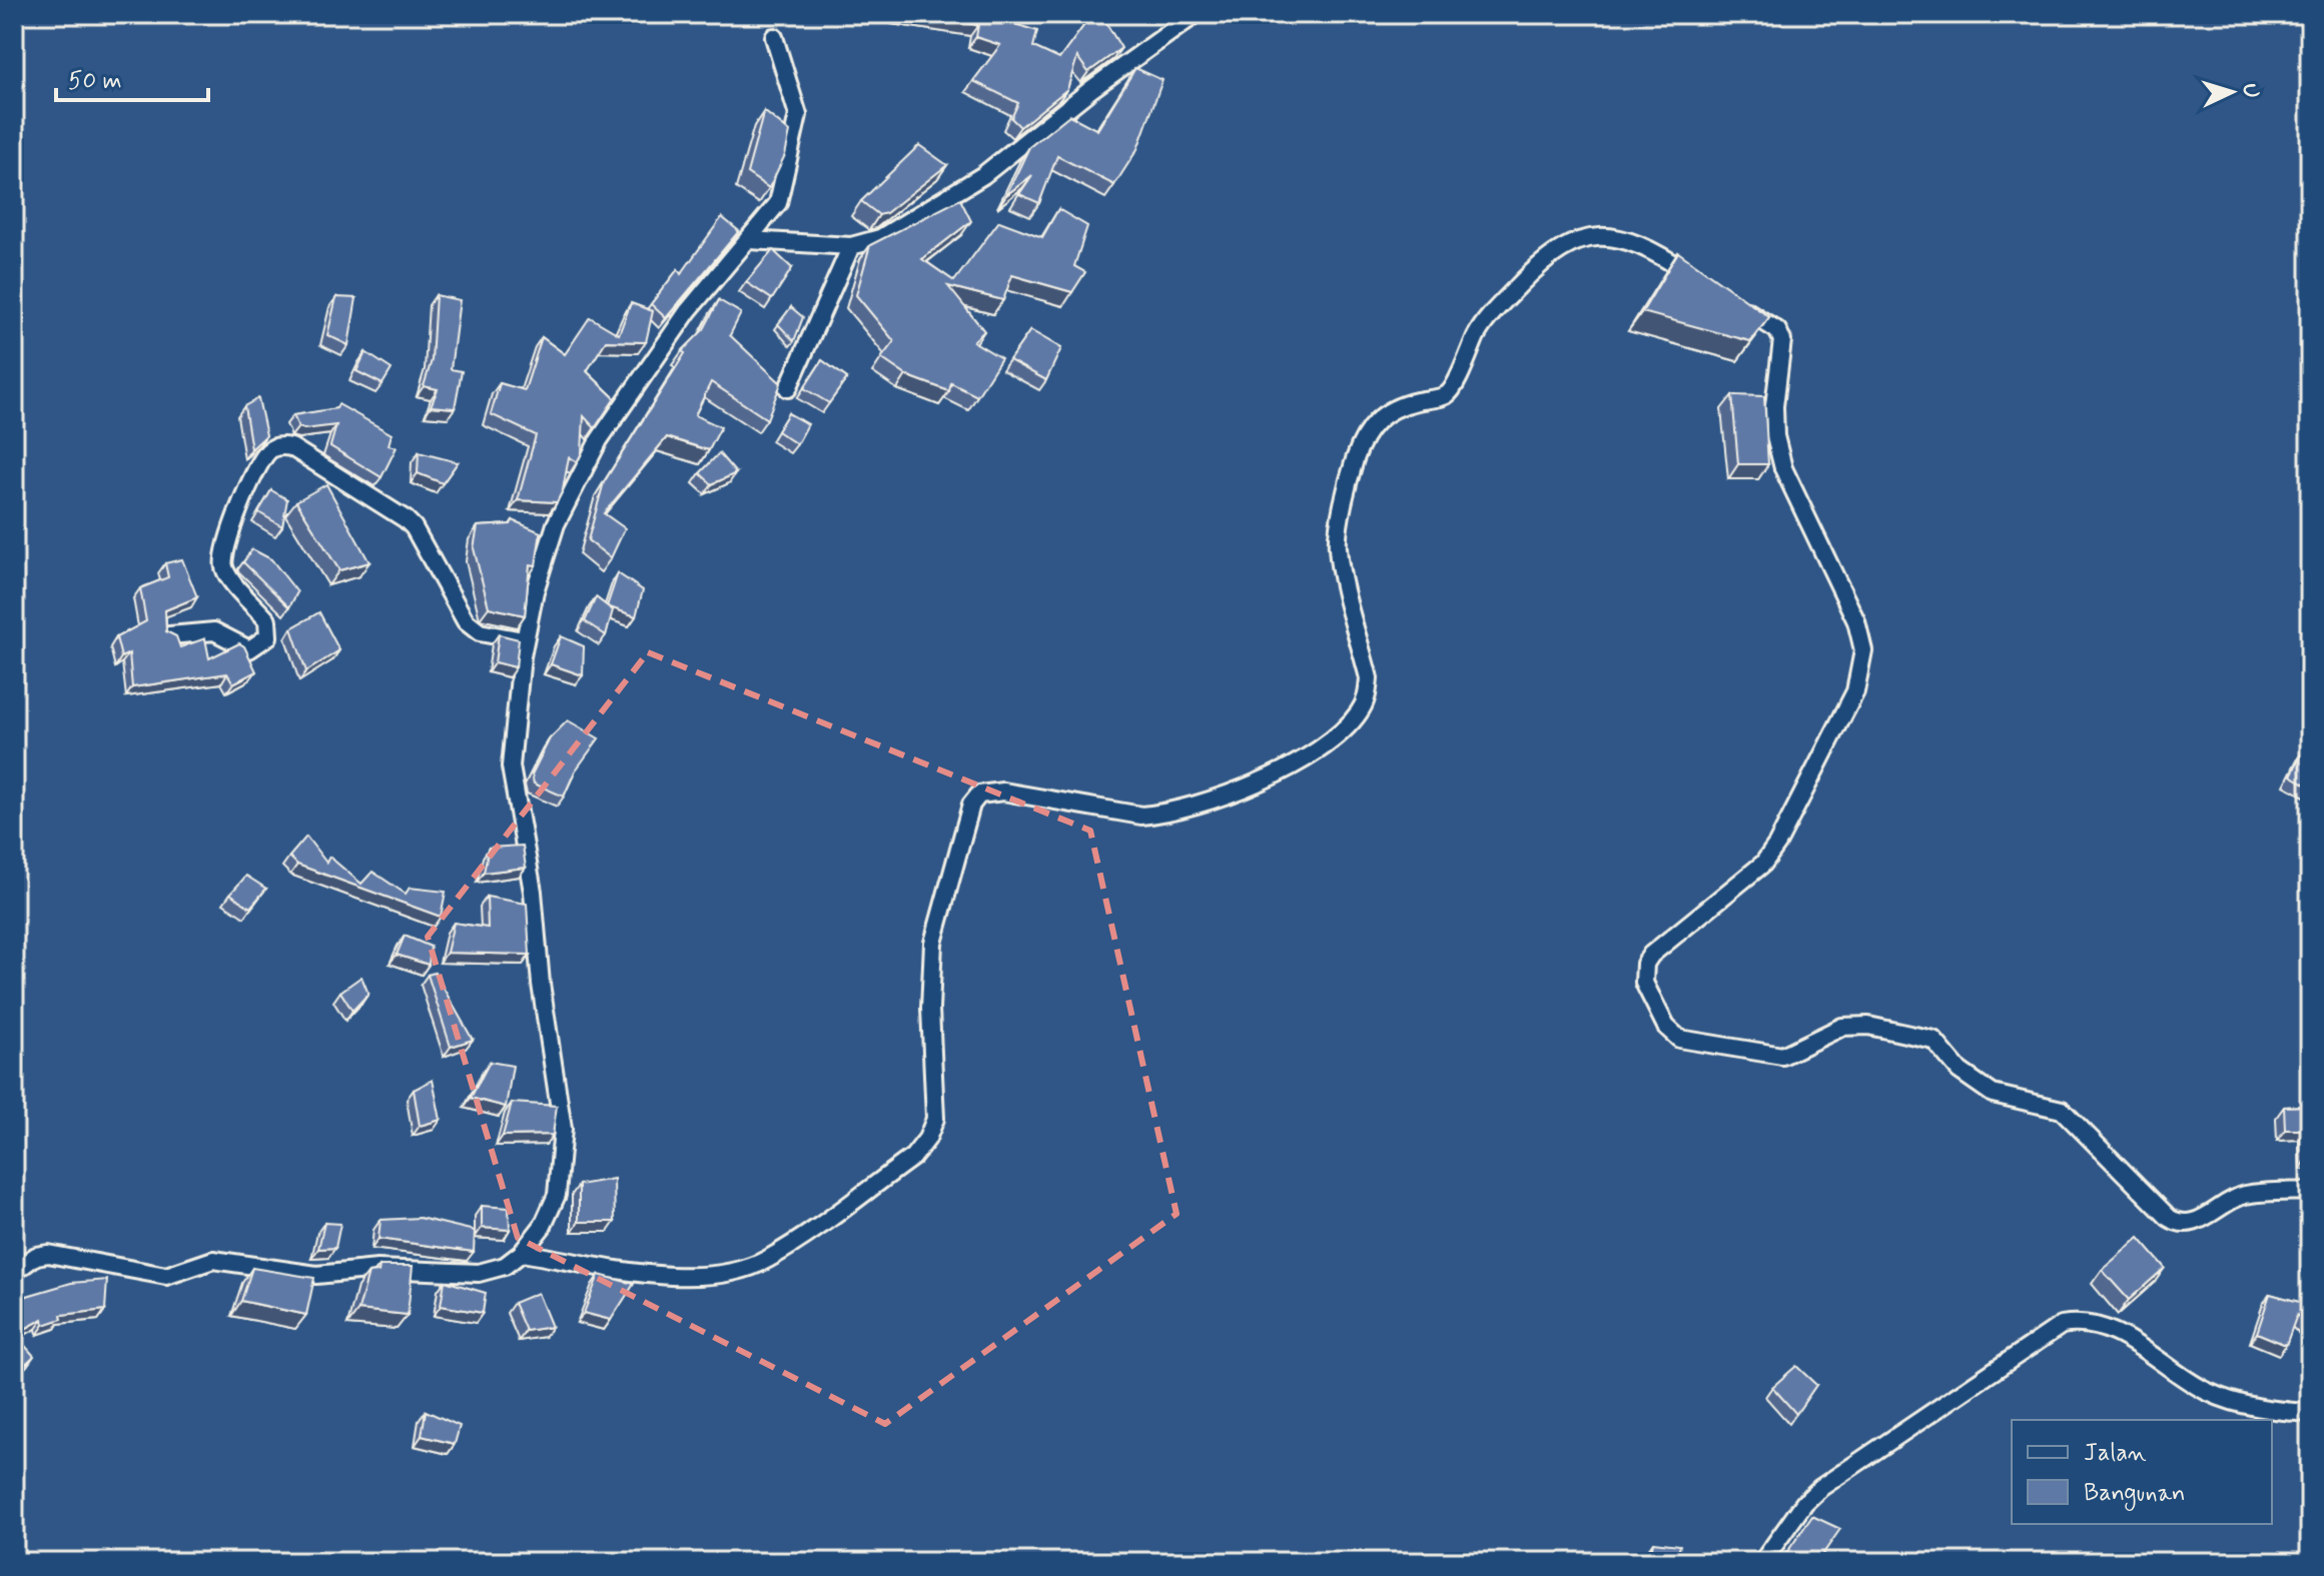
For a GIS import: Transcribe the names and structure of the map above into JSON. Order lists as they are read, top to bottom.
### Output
{
  "legend": ["Jalan", "Bangunan"],
  "scale_bar": "50 m",
  "north": "right"
}
